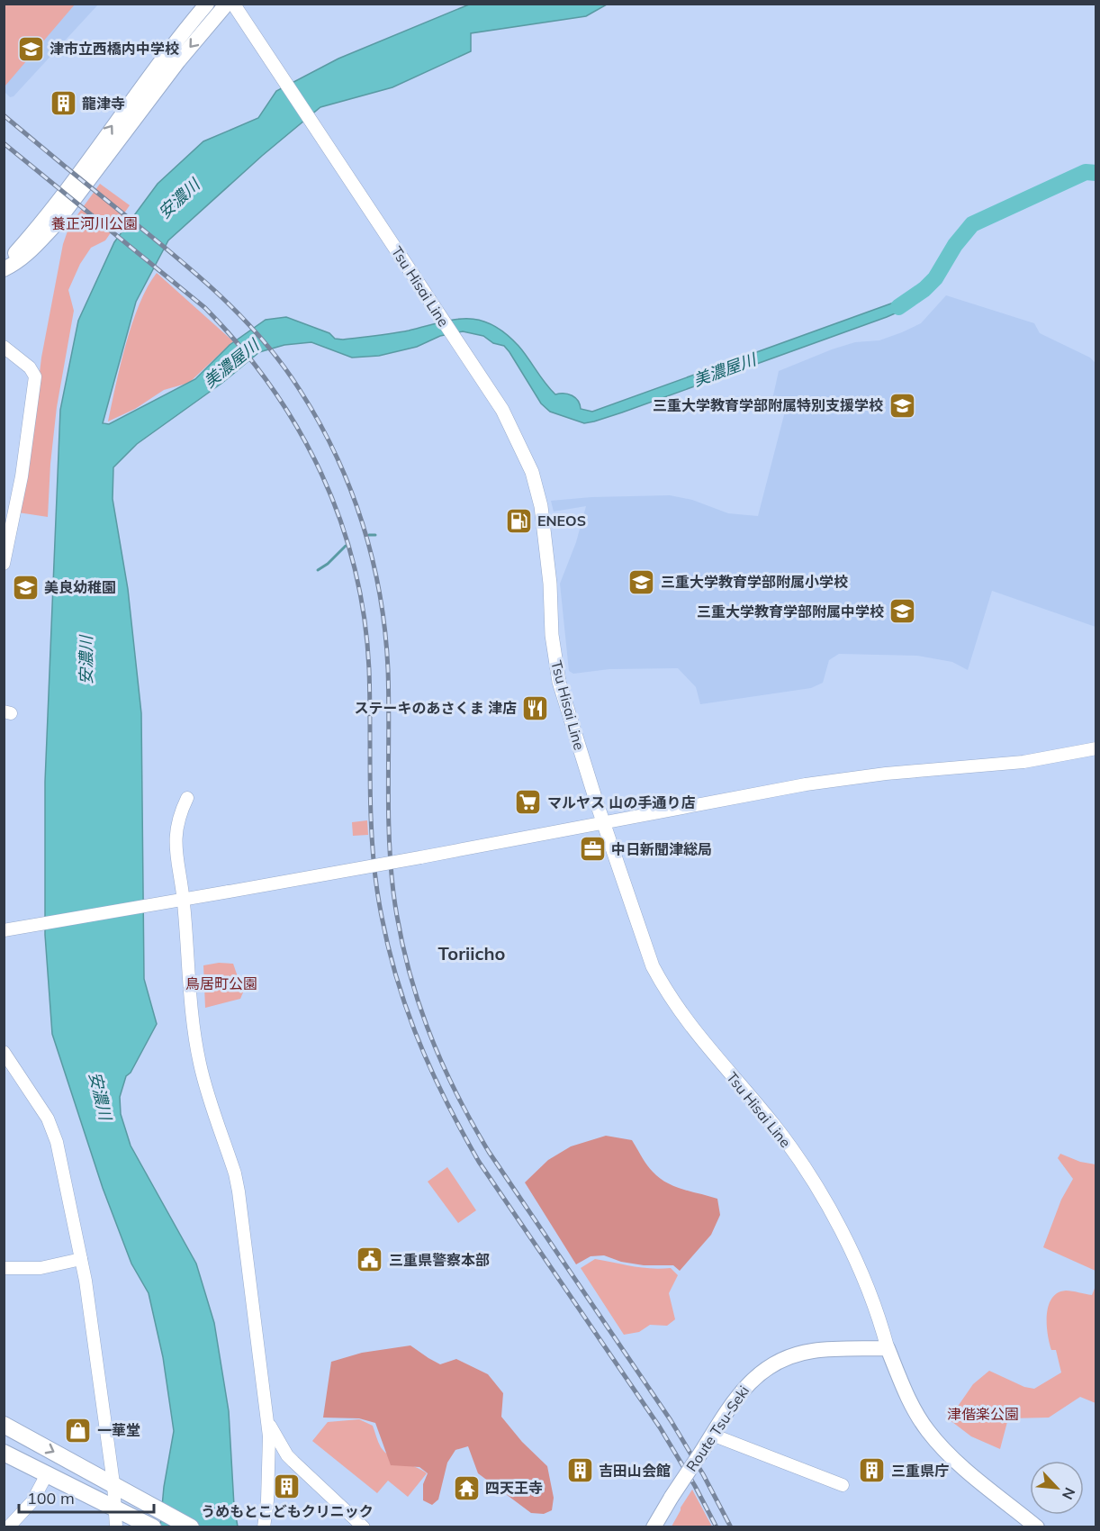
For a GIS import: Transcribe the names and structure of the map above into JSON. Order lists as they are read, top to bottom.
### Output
{
  "streets": {
    "main road": ["Tsu Hisai Line", "Route Tsu-Seki"]
  },
  "crossings": [
    ["Tsu Hisai Line", "Route Tsu-Seki"]
  ],
  "districts": ["Toriicho"],
  "water": ["安濃川", "美濃屋川"],
  "parks": ["養正河川公園", "鳥居町公園", "津偕楽公園"],
  "places": {
    "school or university": [
      "津市立西橋内中学校",
      "三重大学教育学部附属特別支援学校",
      "三重大学教育学部附属小学校",
      "美良幼稚園",
      "三重大学教育学部附属中学校"
    ],
    "building": [
      "龍津寺",
      "吉田山会館",
      "三重県庁",
      "うめもとこどもクリニック"
    ],
    "fuel station": ["ENEOS"],
    "restaurant": ["ステーキのあさくま 津店"],
    "supermarket": ["マルヤス 山の手通り店"],
    "office": ["中日新聞津総局"],
    "public building": ["三重県警察本部"],
    "shop": ["一華堂"],
    "temple": ["四天王寺"]
  },
  "scale_bar": "100 m",
  "north": "bottom right"
}
